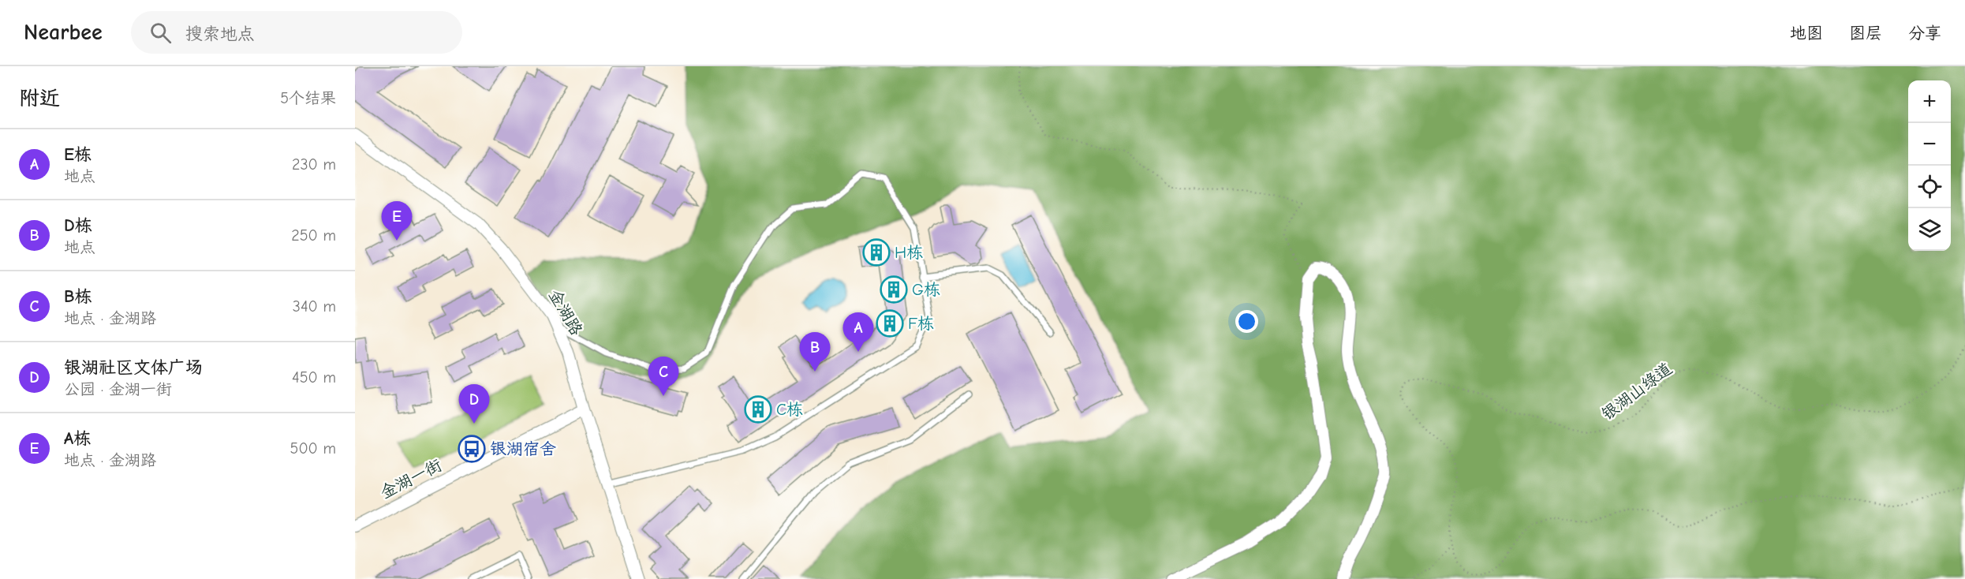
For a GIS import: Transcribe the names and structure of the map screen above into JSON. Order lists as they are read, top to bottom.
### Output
{
  "streets": {
    "street": ["金湖路", "金湖一街"],
    "path": ["银湖山绿道"]
  },
  "crossings": [
    ["金湖路", "金湖一街"]
  ],
  "places": {
    "building": [
      "H栋",
      "G栋",
      "F栋",
      "C栋"
    ],
    "bus stop": ["银湖宿舍"]
  },
  "page": {
    "header": "Nearbee",
    "search": "搜索地点",
    "nav": ["地图", "图层", "分享"],
    "heading": ["附近", "5个结果"],
    "map_buttons": ["+", "−"],
    "list": [
      {
        "mark": "A",
        "name": "E栋",
        "note": "地点",
        "value": "230 m"
      },
      {
        "mark": "B",
        "name": "D栋",
        "note": "地点",
        "value": "250 m"
      },
      {
        "mark": "C",
        "name": "B栋",
        "note": "地点 · 金湖路",
        "value": "340 m"
      },
      {
        "mark": "D",
        "name": "银湖社区文体广场",
        "note": "公园 · 金湖一街",
        "value": "450 m"
      },
      {
        "mark": "E",
        "name": "A栋",
        "note": "地点 · 金湖路",
        "value": "500 m"
      }
    ],
    "pins": [
      "E",
      "A",
      "B",
      "C",
      "D"
    ]
  }
}
